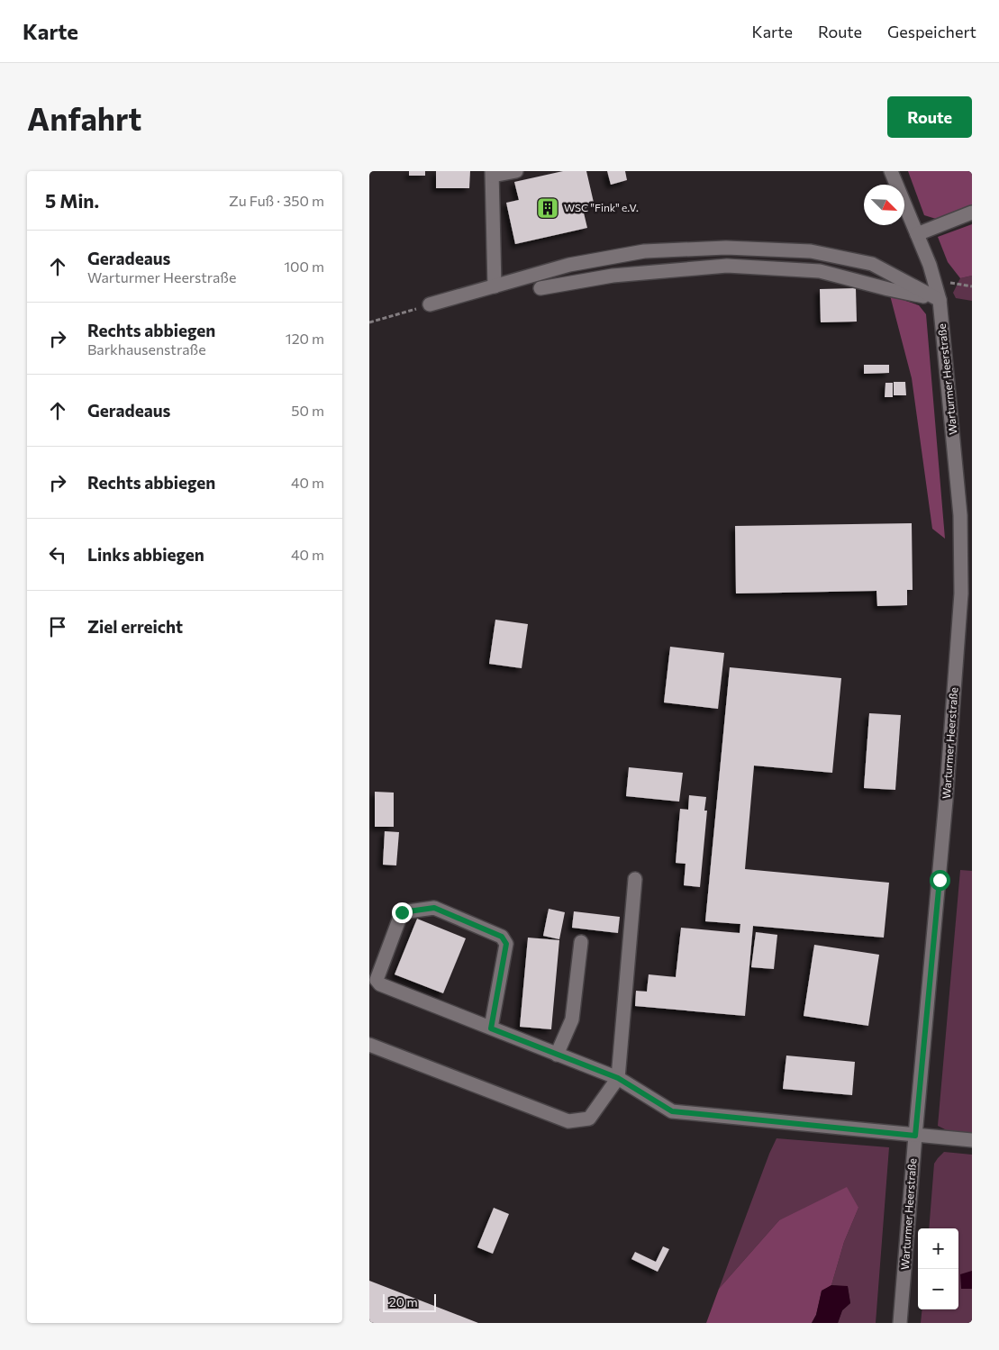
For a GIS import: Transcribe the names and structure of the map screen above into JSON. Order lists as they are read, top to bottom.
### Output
{
  "streets": {
    "street": ["Warturmer Heerstraße"]
  },
  "places": {
    "building": ["WSC \"Fink\" e.V."]
  },
  "scale_bar": "20 m",
  "north": "bottom right",
  "page": {
    "header": "Karte",
    "nav": ["Karte", "Route", "Gespeichert"],
    "buttons": "Route",
    "title": "Anfahrt",
    "heading": ["5 Min.", "Zu Fuß · 350 m"],
    "list": [
      ["Geradeaus", "Warturmer Heerstraße", "100 m"],
      ["Rechts abbiegen", "Barkhausenstraße", "120 m"],
      ["Geradeaus", "50 m"],
      ["Rechts abbiegen", "40 m"],
      ["Links abbiegen", "40 m"],
      "Ziel erreicht"
    ],
    "map_buttons": ["+", "−"],
    "scale": "20 m"
  }
}
